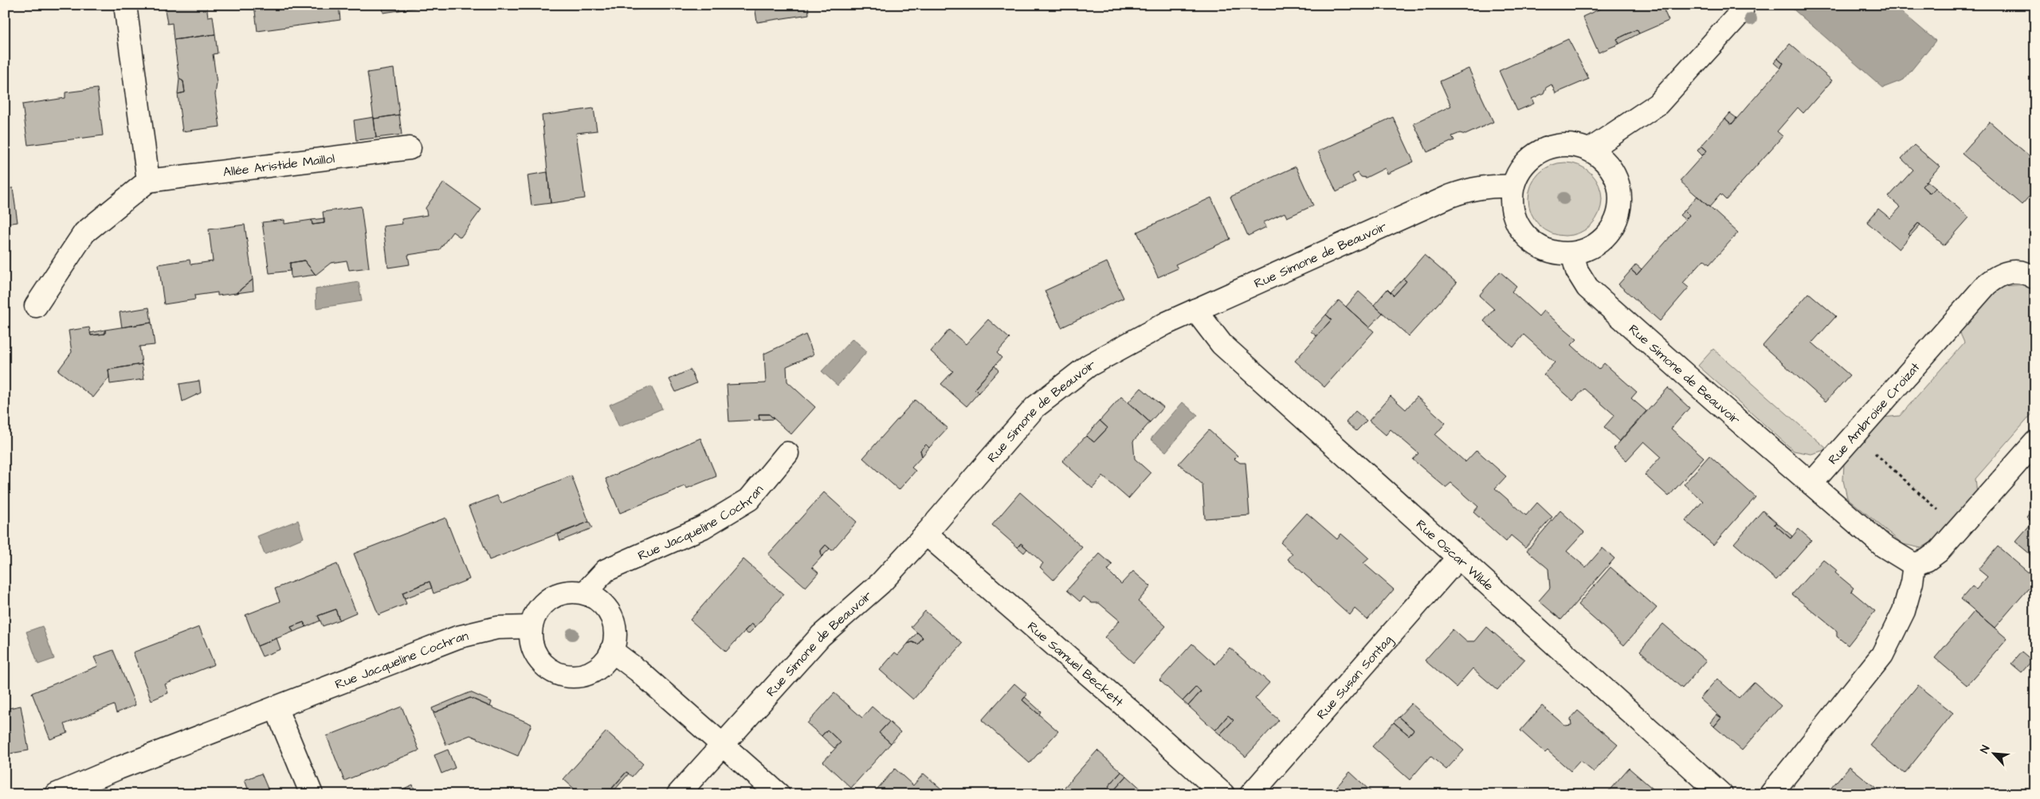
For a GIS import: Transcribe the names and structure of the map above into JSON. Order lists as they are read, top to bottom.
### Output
{
  "streets": {
    "street": [
      "Allée Aristide Maillol",
      "Rue Simone de Beauvoir",
      "Rue Ambroise Croizat",
      "Rue Jacqueline Cochran",
      "Rue Oscar Wilde",
      "Rue Samuel Beckett",
      "Rue Susan Sontag"
    ]
  },
  "crossings": [
    ["Rue Simone de Beauvoir", "Rue Ambroise Croizat"],
    ["Rue Simone de Beauvoir", "Rue Oscar Wilde"],
    ["Rue Simone de Beauvoir", "Rue Samuel Beckett"],
    ["Rue Oscar Wilde", "Rue Susan Sontag"]
  ],
  "north": "top left"
}
